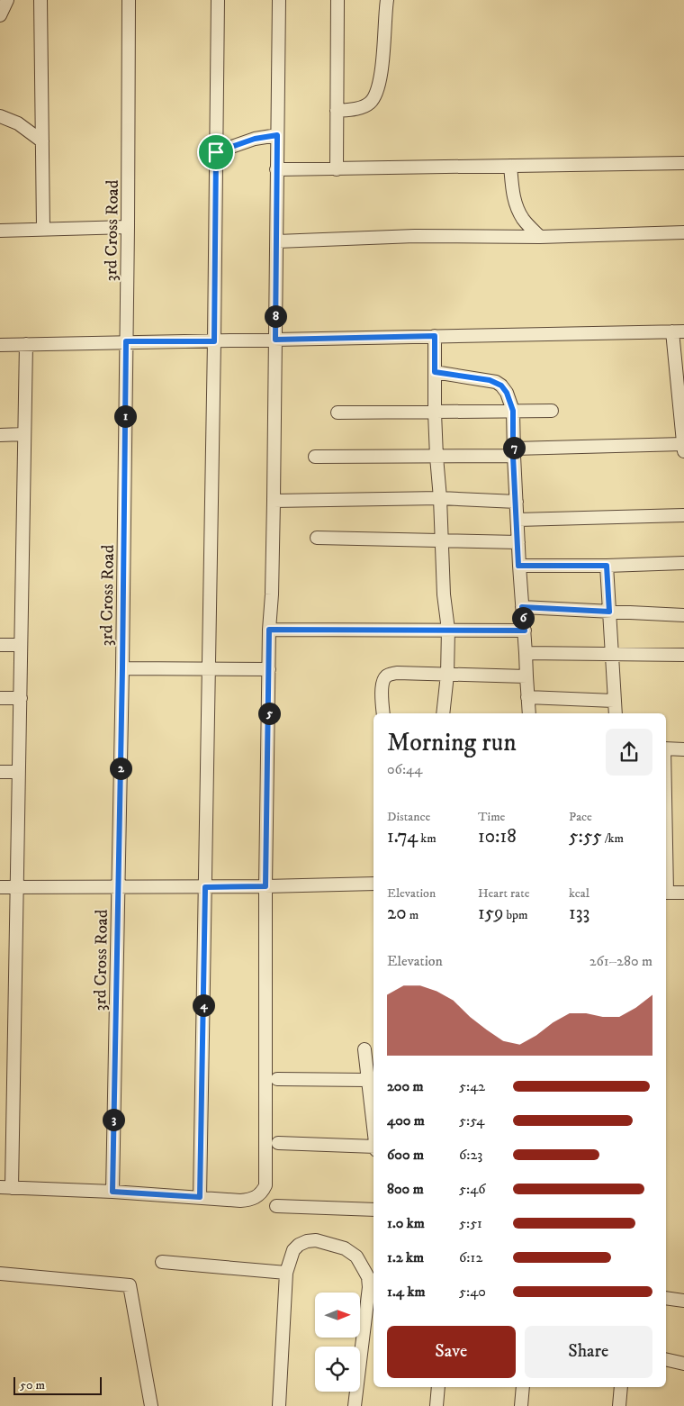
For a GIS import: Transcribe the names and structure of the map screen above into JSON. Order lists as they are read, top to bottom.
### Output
{
  "streets": {
    "street": ["3rd Cross Road"]
  },
  "scale_bar": "50 m",
  "north": "right",
  "page": {
    "pins": [
      "8",
      "1",
      "7",
      "6",
      "5",
      "2",
      "4",
      "3"
    ],
    "heading": ["Morning run", "06:44"],
    "stats": [
      ["Distance", "1.74 km"],
      ["Time", "10:18"],
      ["Pace", "5:55 /km"],
      ["Elevation", "20 m"],
      ["Heart rate", "159 bpm"],
      ["kcal", "133"]
    ],
    "chart": ["Elevation", "261–280 m"],
    "list": [
      {
        "name": "200 m",
        "note": "5:42"
      },
      {
        "name": "400 m",
        "note": "5:54"
      },
      {
        "name": "600 m",
        "note": "6:23"
      },
      {
        "name": "800 m",
        "note": "5:46"
      },
      {
        "name": "1.0 km",
        "note": "5:51"
      },
      {
        "name": "1.2 km",
        "note": "6:12"
      },
      {
        "name": "1.4 km",
        "note": "5:40"
      }
    ],
    "buttons": ["Save", "Share"],
    "scale": "50 m"
  }
}
